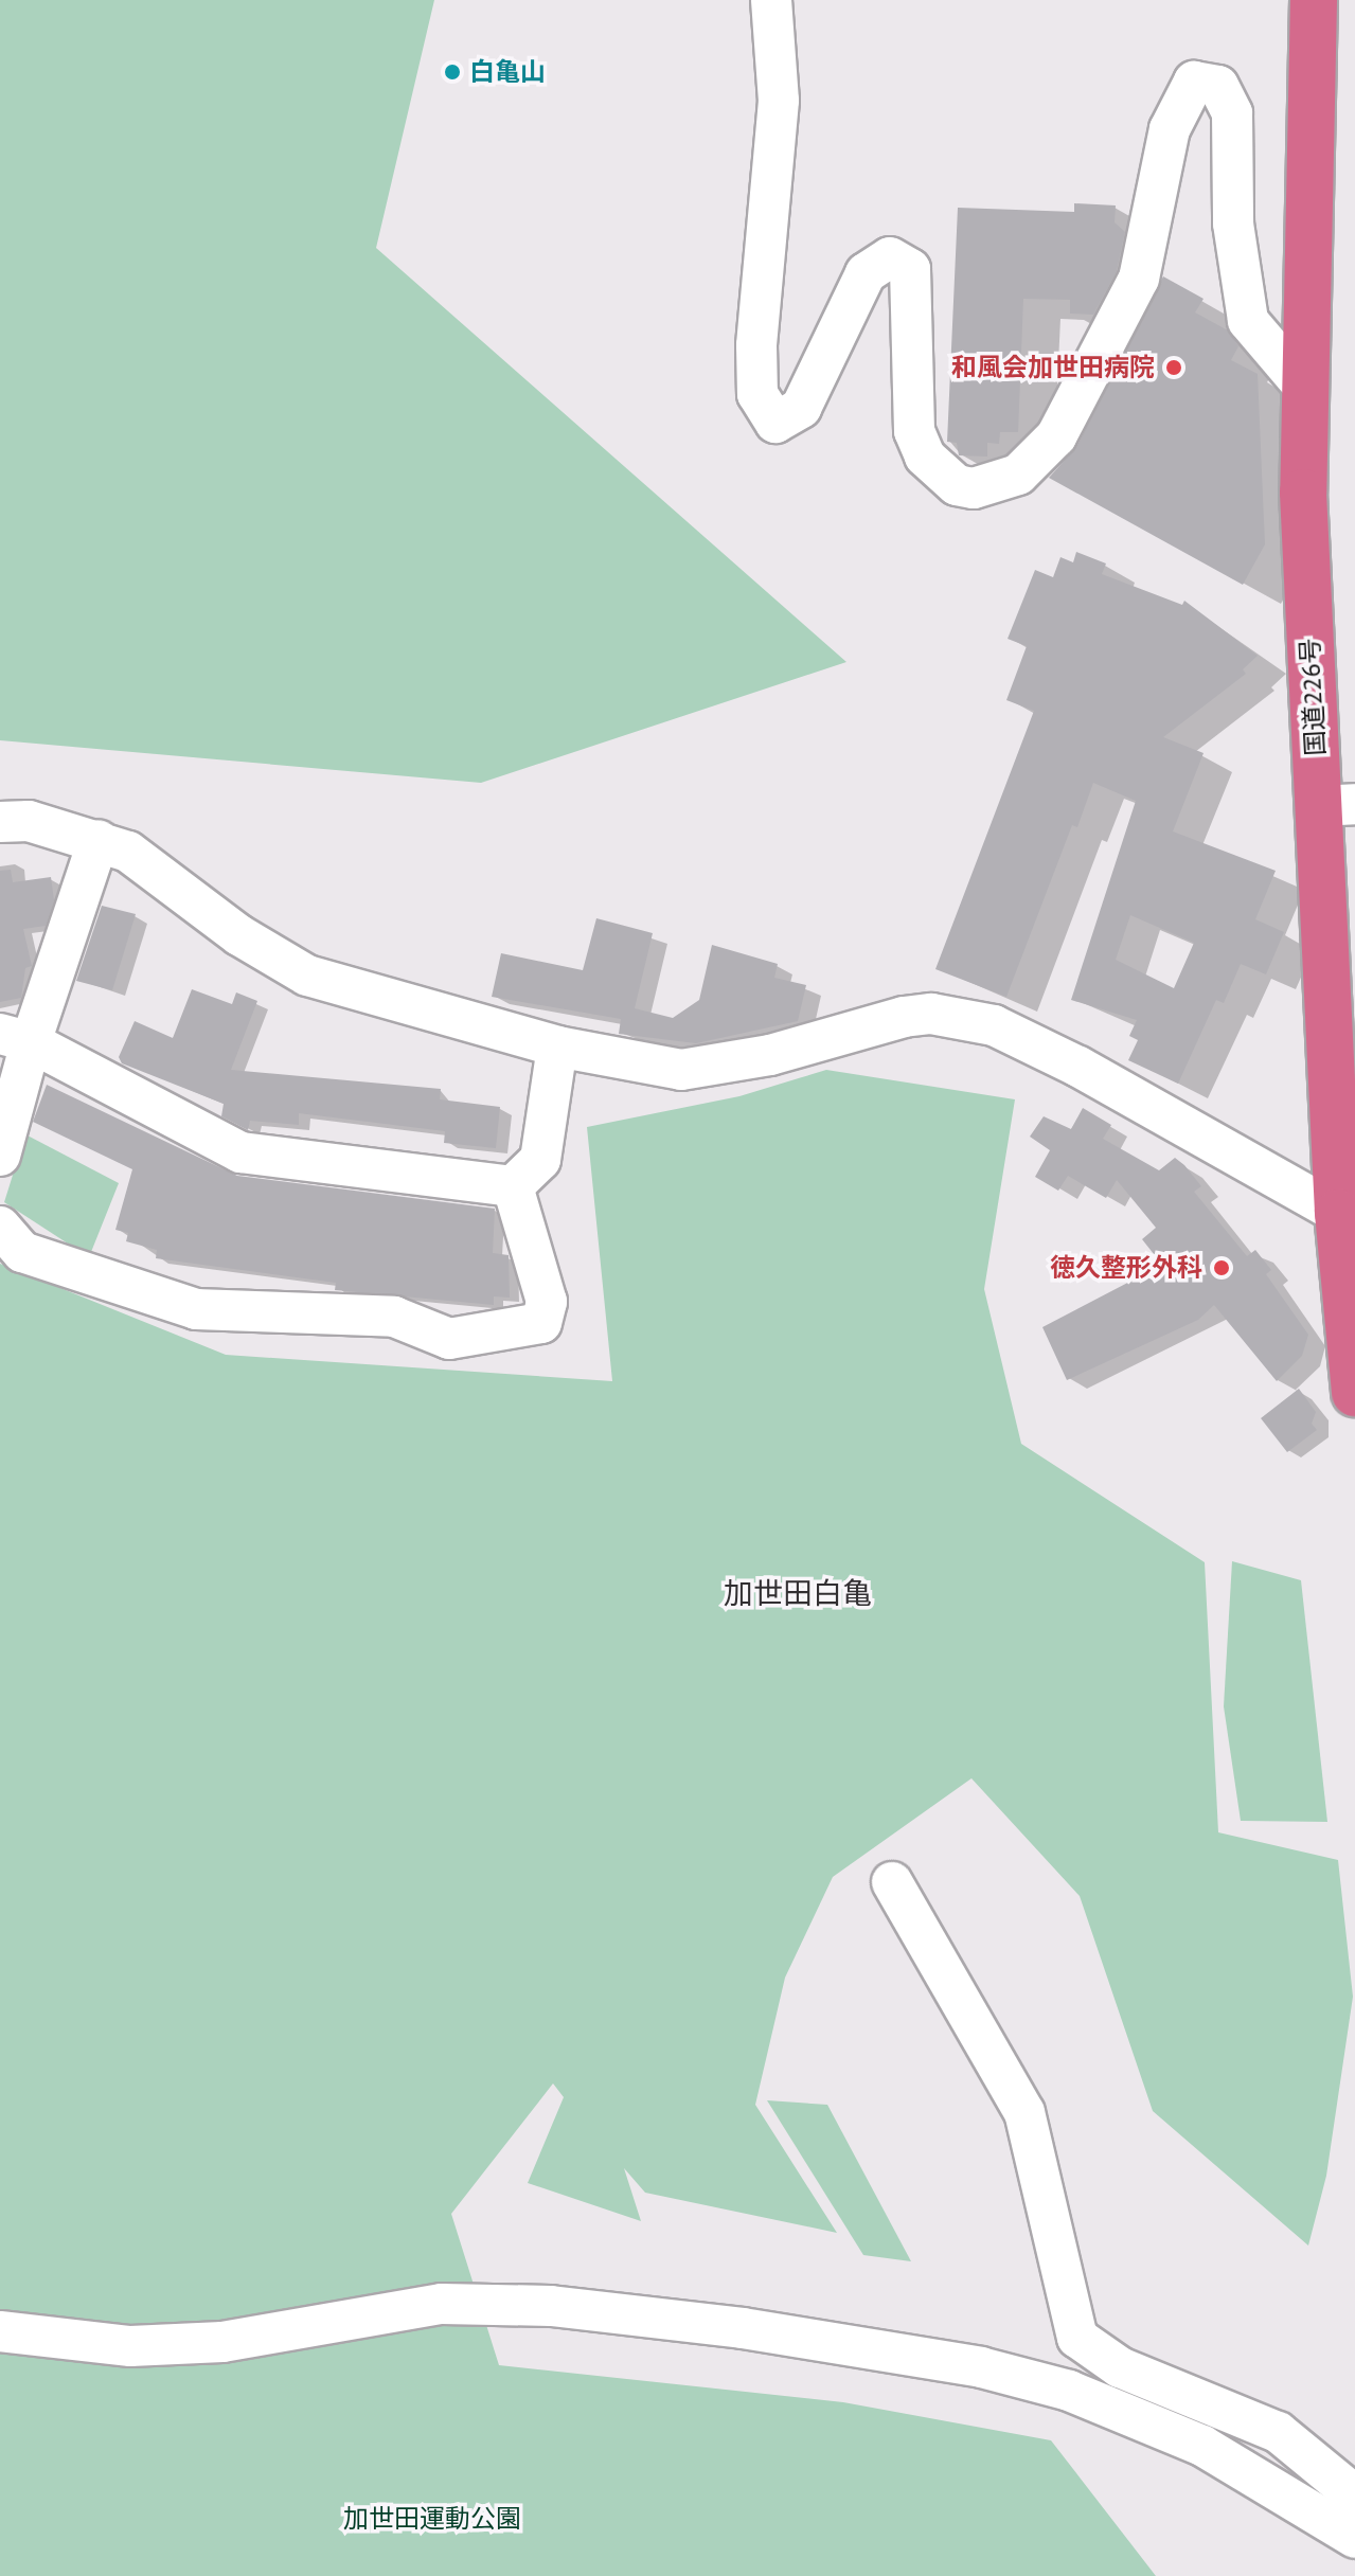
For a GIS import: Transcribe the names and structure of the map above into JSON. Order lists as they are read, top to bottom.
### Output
{
  "streets": {
    "highway": ["国道226号"]
  },
  "districts": ["加世田白亀"],
  "parks": ["加世田運動公園"],
  "places": ["白亀山", "和風会加世田病院", "徳久整形外科"]
}
